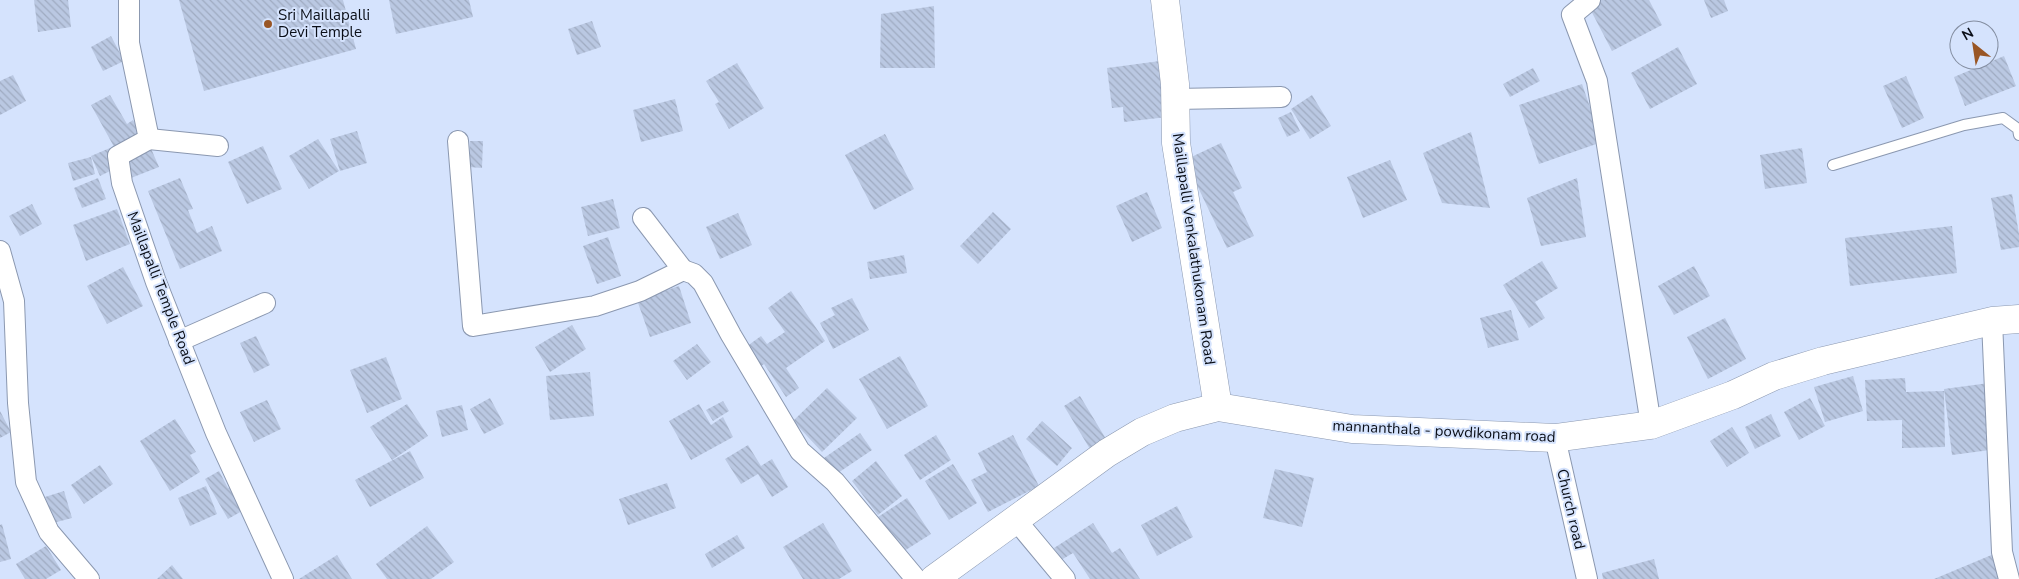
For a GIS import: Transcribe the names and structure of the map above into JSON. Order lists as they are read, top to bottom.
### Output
{
  "streets": {
    "main road": ["Maillapalli Venkalathukonam Road", "mannanthala - powdikonam road"],
    "street": ["Maillapalli Temple Road", "Church road"]
  },
  "crossings": [
    ["Maillapalli Venkalathukonam Road", "mannanthala - powdikonam road"],
    ["mannanthala - powdikonam road", "Church road"]
  ],
  "places": ["Sri Maillapalli Devi Temple"],
  "north": "top left"
}
